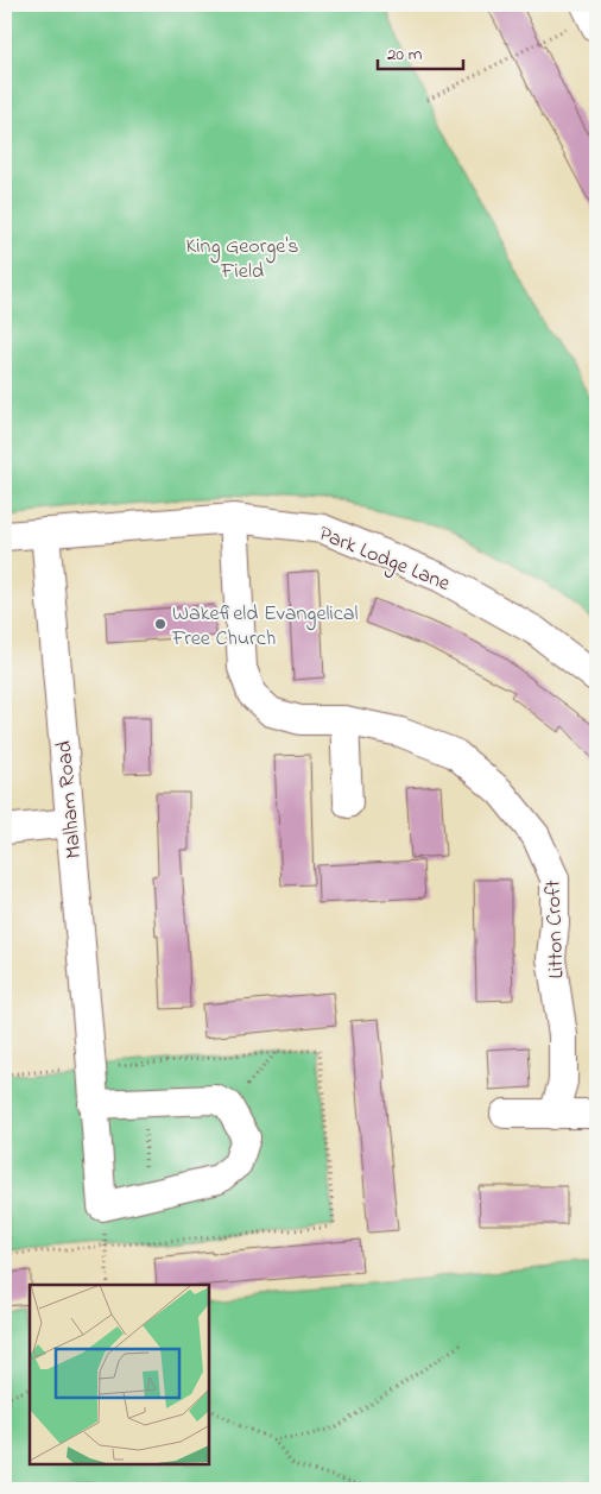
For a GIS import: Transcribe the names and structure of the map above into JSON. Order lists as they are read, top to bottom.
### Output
{
  "streets": {
    "street": ["Park Lodge Lane", "Malham Road", "Litton Croft"]
  },
  "crossings": [
    ["Park Lodge Lane", "Malham Road"],
    ["Park Lodge Lane", "Litton Croft"]
  ],
  "parks": ["King George's Field"],
  "places": ["Wakefield Evangelical Free Church"],
  "scale_bar": "20 m"
}
